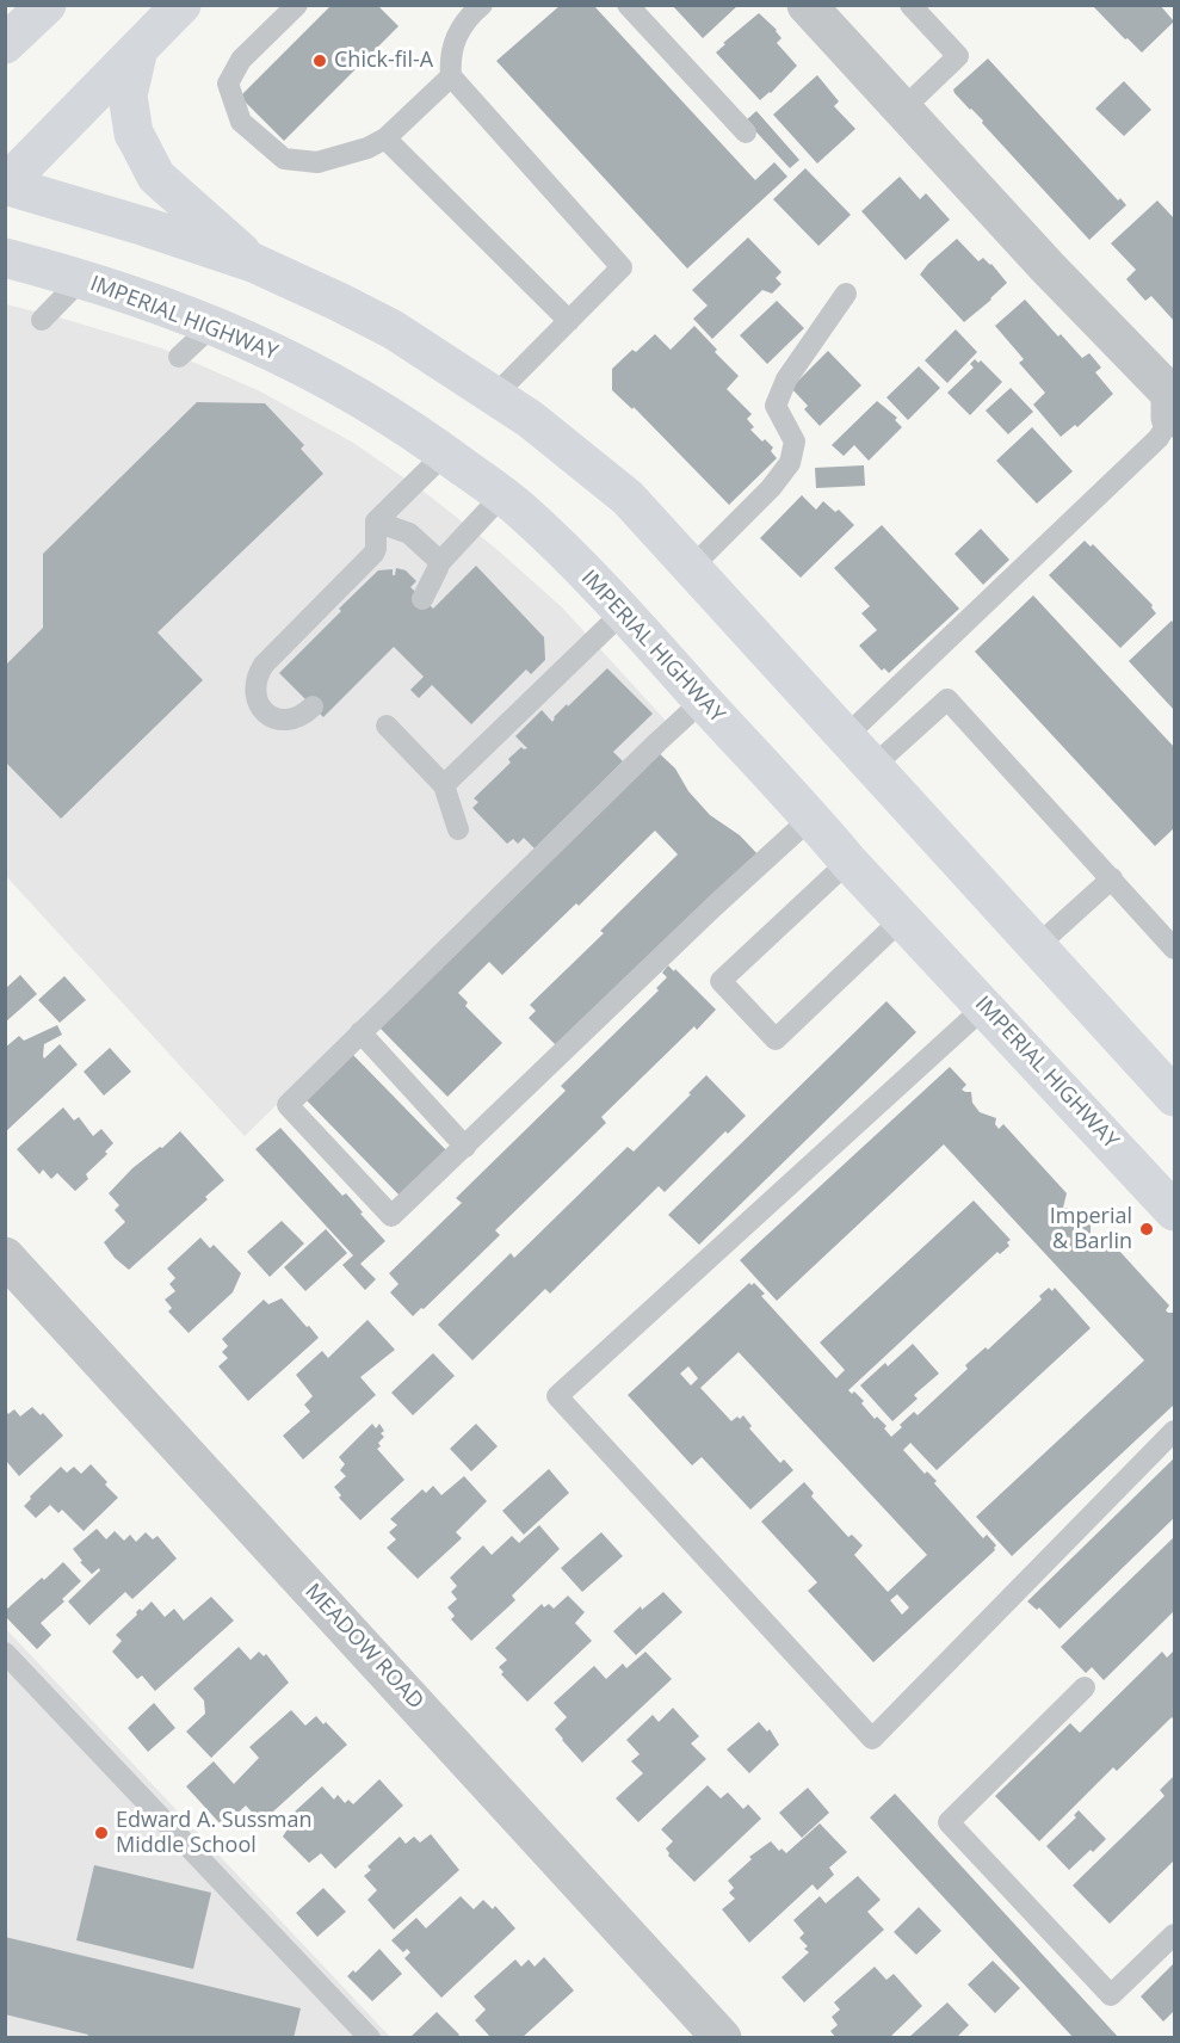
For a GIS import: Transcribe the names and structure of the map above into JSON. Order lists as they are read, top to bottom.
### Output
{
  "streets": {
    "main road": ["IMPERIAL HIGHWAY"],
    "street": ["MEADOW ROAD"]
  },
  "places": ["Chick-fil-A", "Imperial & Barlin", "Edward A. Sussman Middle School"]
}
